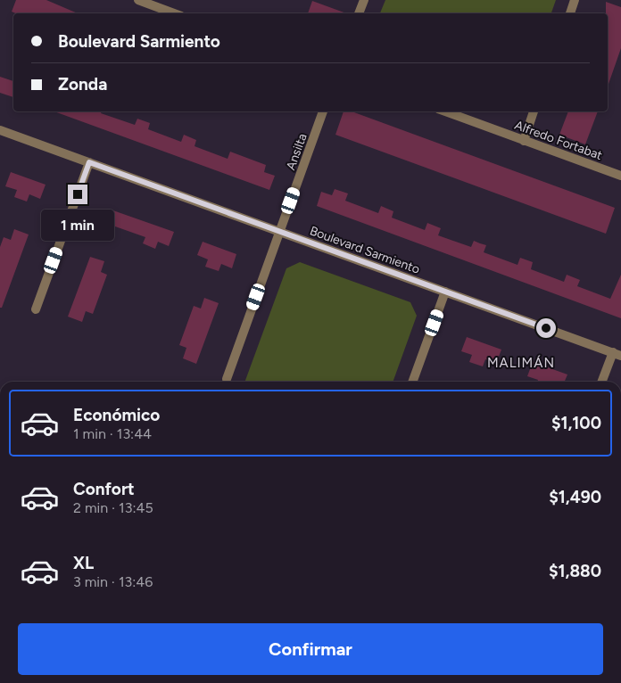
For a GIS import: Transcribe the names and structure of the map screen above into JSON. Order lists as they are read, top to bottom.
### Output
{
  "streets": {
    "street": ["Alfredo Fortabat", "Ansilta", "Boulevard Sarmiento"]
  },
  "crossings": [
    ["Ansilta", "Boulevard Sarmiento"]
  ],
  "districts": ["MALIMÁN"],
  "page": {
    "banner": ["Boulevard Sarmiento", "Zonda"],
    "bubble": "1 min",
    "list": [
      {
        "name": "Económico",
        "note": "1 min · 13:44",
        "value": "$1,100"
      },
      {
        "name": "Confort",
        "note": "2 min · 13:45",
        "value": "$1,490"
      },
      {
        "name": "XL",
        "note": "3 min · 13:46",
        "value": "$1,880"
      }
    ],
    "buttons": "Confirmar"
  }
}
